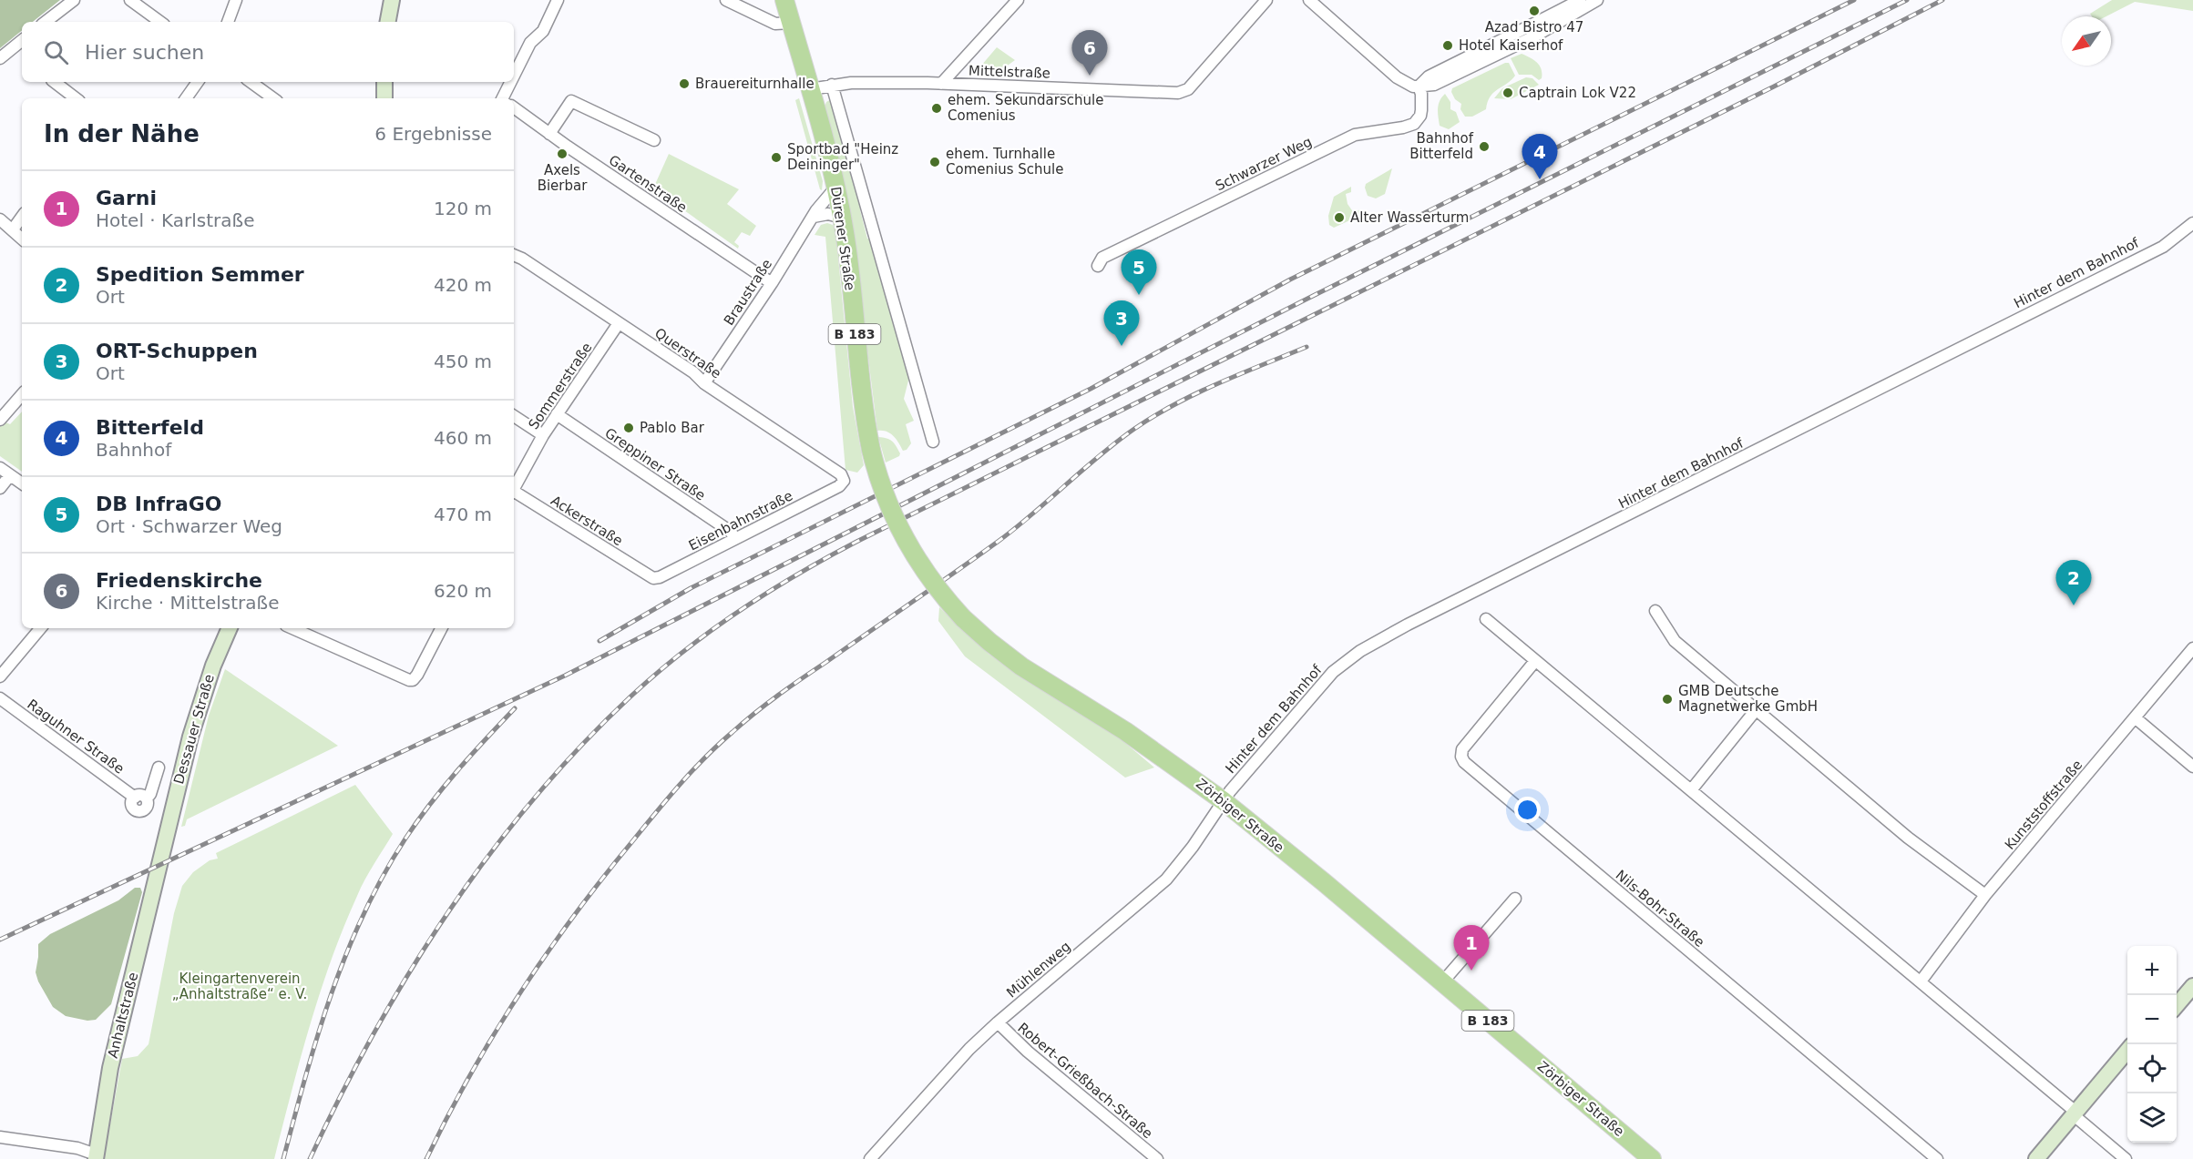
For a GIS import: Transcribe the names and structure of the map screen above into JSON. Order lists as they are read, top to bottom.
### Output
{
  "streets": {
    "main road": ["Dürener Straße", "B 183", "Zörbiger Straße"],
    "street": [
      "Mittelstraße",
      "Schwarzer Weg",
      "Gartenstraße",
      "Hinter dem Bahnhof",
      "Braustraße",
      "Querstraße",
      "Sommerstraße",
      "Greppiner Straße",
      "Ackerstraße",
      "Eisenbahnstraße",
      "Dessauer Straße",
      "Raguhner Straße",
      "Kunststoffstraße",
      "Nils-Bohr-Straße",
      "Mühlenweg",
      "Anhaltstraße",
      "Robert-Grießbach-Straße"
    ]
  },
  "crossings": [
    ["Mittelstraße", "Dürener Straße"],
    ["Gartenstraße", "Braustraße"],
    ["Dürener Straße", "Braustraße"],
    ["Dürener Straße", "Zörbiger Straße"],
    ["Hinter dem Bahnhof", "Zörbiger Straße"],
    ["Hinter dem Bahnhof", "Mühlenweg"],
    ["Braustraße", "Querstraße"],
    ["Querstraße", "Sommerstraße"],
    ["Querstraße", "Eisenbahnstraße"],
    ["Sommerstraße", "Greppiner Straße"],
    ["Greppiner Straße", "Eisenbahnstraße"],
    ["Ackerstraße", "Eisenbahnstraße"],
    ["Dessauer Straße", "Anhaltstraße"],
    ["Zörbiger Straße", "Mühlenweg"],
    ["Mühlenweg", "Robert-Grießbach-Straße"]
  ],
  "parks": ["Kleingartenverein „Anhaltstraße“ e. V."],
  "places": [
    "Azad Bistro 47",
    "Hotel Kaiserhof",
    "Brauereiturnhalle",
    "Captrain Lok V22",
    "ehem. Sekundarschule Comenius",
    "Bahnhof Bitterfeld",
    "Axels Bierbar",
    "Sportbad \"Heinz Deininger\"",
    "ehem. Turnhalle Comenius Schule",
    "Alter Wasserturm",
    "Pablo Bar",
    "GMB Deutsche Magnetwerke GmbH"
  ],
  "north": "bottom left",
  "page": {
    "search": "Hier suchen",
    "pins": [
      "6",
      "4",
      "5",
      "3",
      "2",
      "1"
    ],
    "heading": ["In der Nähe", "6 Ergebnisse"],
    "list": [
      {
        "mark": "1",
        "name": "Garni",
        "note": "Hotel · Karlstraße",
        "value": "120 m"
      },
      {
        "mark": "2",
        "name": "Spedition Semmer",
        "note": "Ort",
        "value": "420 m"
      },
      {
        "mark": "3",
        "name": "ORT-Schuppen",
        "note": "Ort",
        "value": "450 m"
      },
      {
        "mark": "4",
        "name": "Bitterfeld",
        "note": "Bahnhof",
        "value": "460 m"
      },
      {
        "mark": "5",
        "name": "DB InfraGO",
        "note": "Ort · Schwarzer Weg",
        "value": "470 m"
      },
      {
        "mark": "6",
        "name": "Friedenskirche",
        "note": "Kirche · Mittelstraße",
        "value": "620 m"
      }
    ],
    "map_buttons": ["+", "−"]
  }
}
